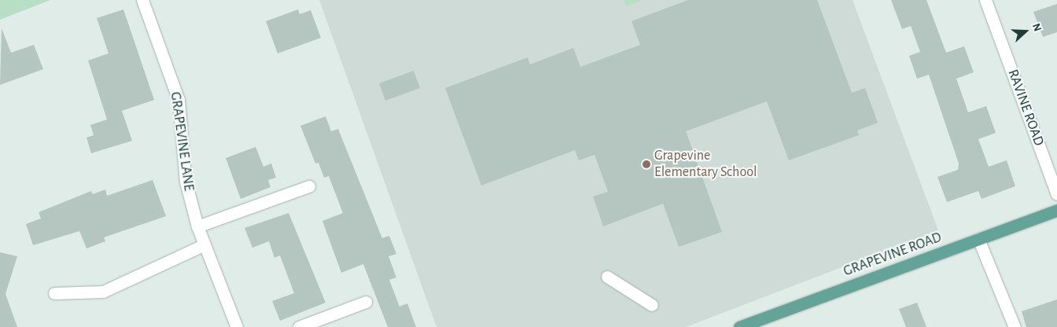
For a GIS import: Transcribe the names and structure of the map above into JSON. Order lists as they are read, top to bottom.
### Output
{
  "streets": {
    "main road": ["GRAPEVINE ROAD"],
    "street": ["RAVINE ROAD", "GRAPEVINE LANE"]
  },
  "places": ["Grapevine Elementary School"],
  "north": "right"
}
